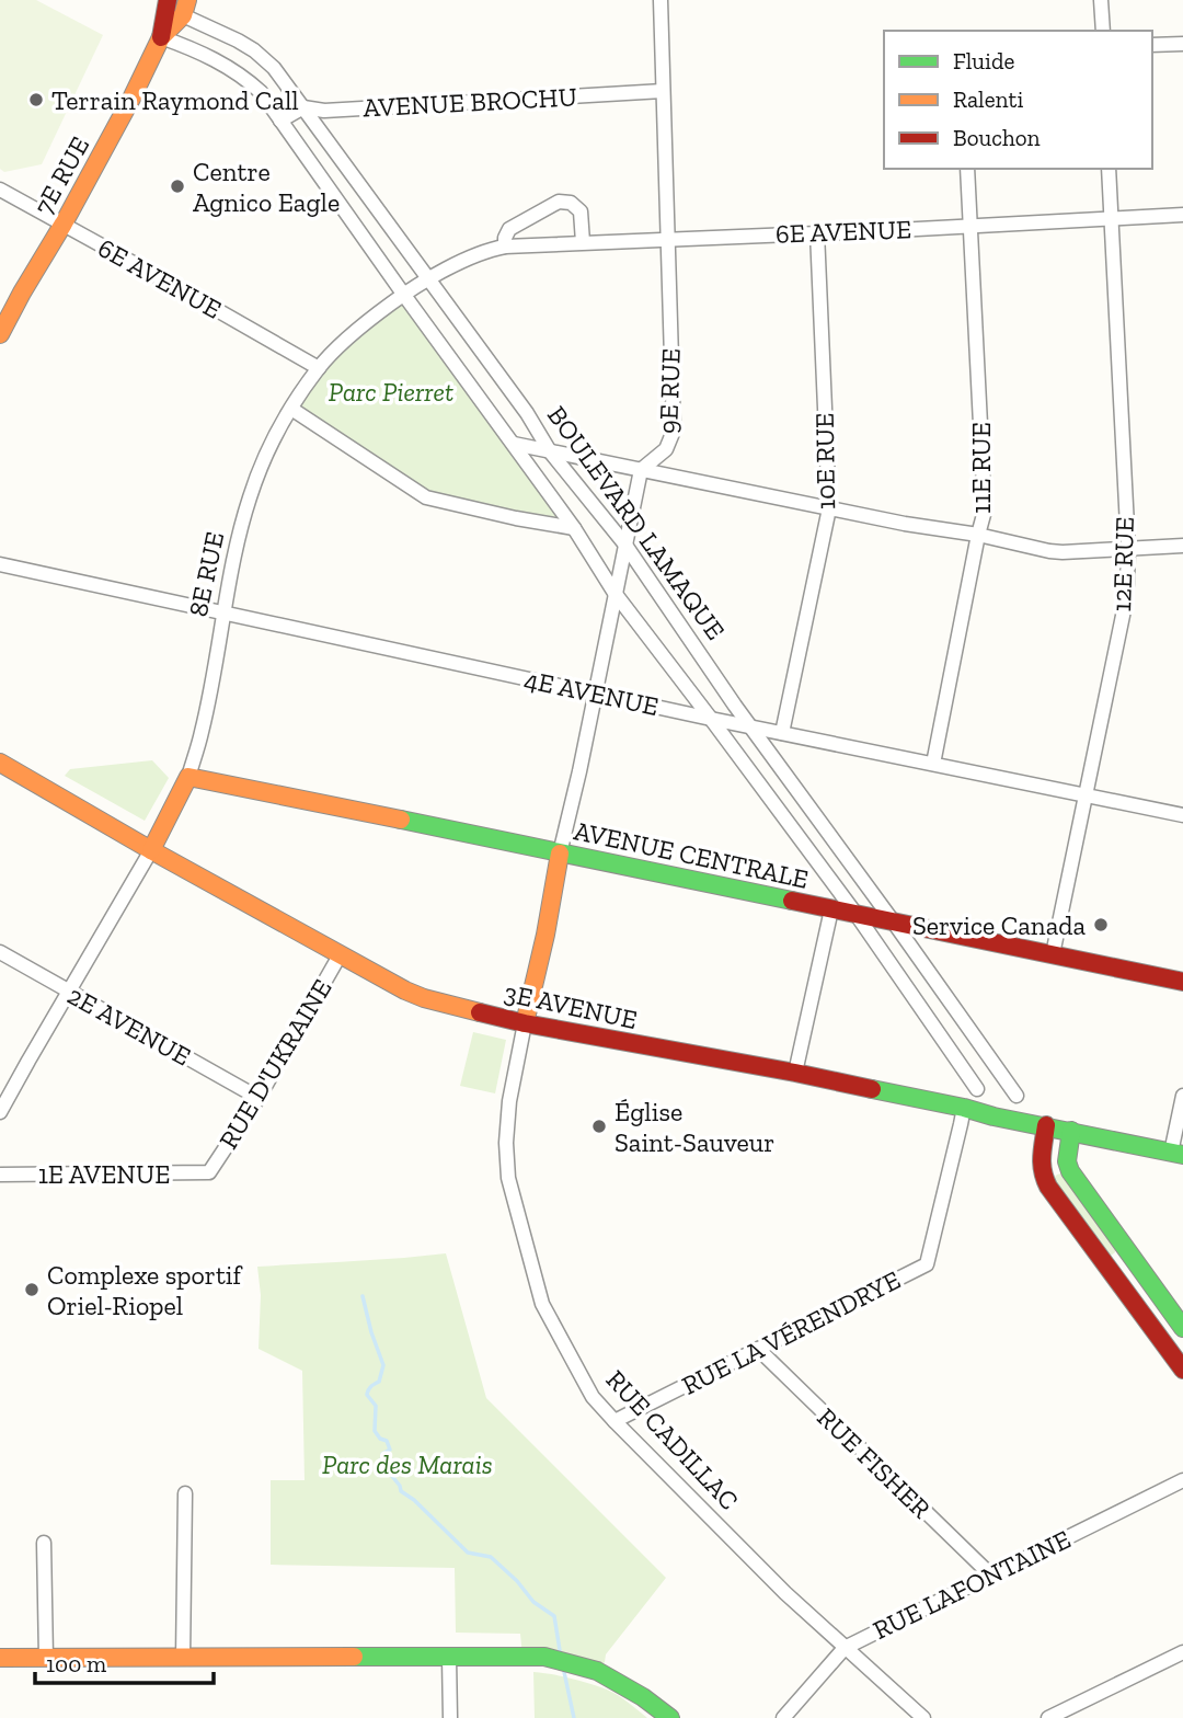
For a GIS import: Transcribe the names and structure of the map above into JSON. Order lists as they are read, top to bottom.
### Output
{
  "streets": {
    "street": [
      "AVENUE BROCHU",
      "7E RUE",
      "6E AVENUE",
      "9E RUE",
      "10E RUE",
      "11E RUE",
      "BOULEVARD LAMAQUE",
      "12E RUE",
      "8E RUE",
      "4E AVENUE",
      "AVENUE CENTRALE",
      "3E AVENUE",
      "2E AVENUE",
      "RUE D'UKRAINE",
      "1E AVENUE",
      "RUE LA VÉRENDRYE",
      "RUE CADILLAC",
      "RUE FISHER",
      "RUE LAFONTAINE"
    ]
  },
  "crossings": [
    ["AVENUE BROCHU", "9E RUE"],
    ["AVENUE BROCHU", "BOULEVARD LAMAQUE"],
    ["7E RUE", "6E AVENUE"],
    ["7E RUE", "BOULEVARD LAMAQUE"],
    ["6E AVENUE", "9E RUE"],
    ["6E AVENUE", "10E RUE"],
    ["6E AVENUE", "11E RUE"],
    ["6E AVENUE", "12E RUE"],
    ["6E AVENUE", "8E RUE"],
    ["9E RUE", "BOULEVARD LAMAQUE"],
    ["9E RUE", "4E AVENUE"],
    ["9E RUE", "AVENUE CENTRALE"],
    ["9E RUE", "RUE CADILLAC"],
    ["10E RUE", "4E AVENUE"],
    ["11E RUE", "4E AVENUE"],
    ["BOULEVARD LAMAQUE", "8E RUE"],
    ["BOULEVARD LAMAQUE", "4E AVENUE"],
    ["BOULEVARD LAMAQUE", "AVENUE CENTRALE"],
    ["12E RUE", "4E AVENUE"],
    ["12E RUE", "AVENUE CENTRALE"],
    ["8E RUE", "4E AVENUE"],
    ["8E RUE", "AVENUE CENTRALE"],
    ["8E RUE", "3E AVENUE"],
    ["8E RUE", "2E AVENUE"],
    ["AVENUE CENTRALE", "RUE CADILLAC"],
    ["3E AVENUE", "RUE D'UKRAINE"],
    ["3E AVENUE", "RUE LA VÉRENDRYE"],
    ["3E AVENUE", "RUE CADILLAC"],
    ["2E AVENUE", "RUE D'UKRAINE"],
    ["RUE D'UKRAINE", "1E AVENUE"],
    ["RUE LA VÉRENDRYE", "RUE CADILLAC"],
    ["RUE LA VÉRENDRYE", "RUE FISHER"],
    ["RUE CADILLAC", "RUE LAFONTAINE"],
    ["RUE FISHER", "RUE LAFONTAINE"]
  ],
  "parks": ["Parc Pierret", "Parc des Marais"],
  "places": [
    "Terrain Raymond Call",
    "Centre Agnico Eagle",
    "Service Canada",
    "Église Saint-Sauveur",
    "Complexe sportif Oriel-Riopel"
  ],
  "legend": ["Fluide", "Ralenti", "Bouchon"],
  "scale_bar": "100 m"
}
